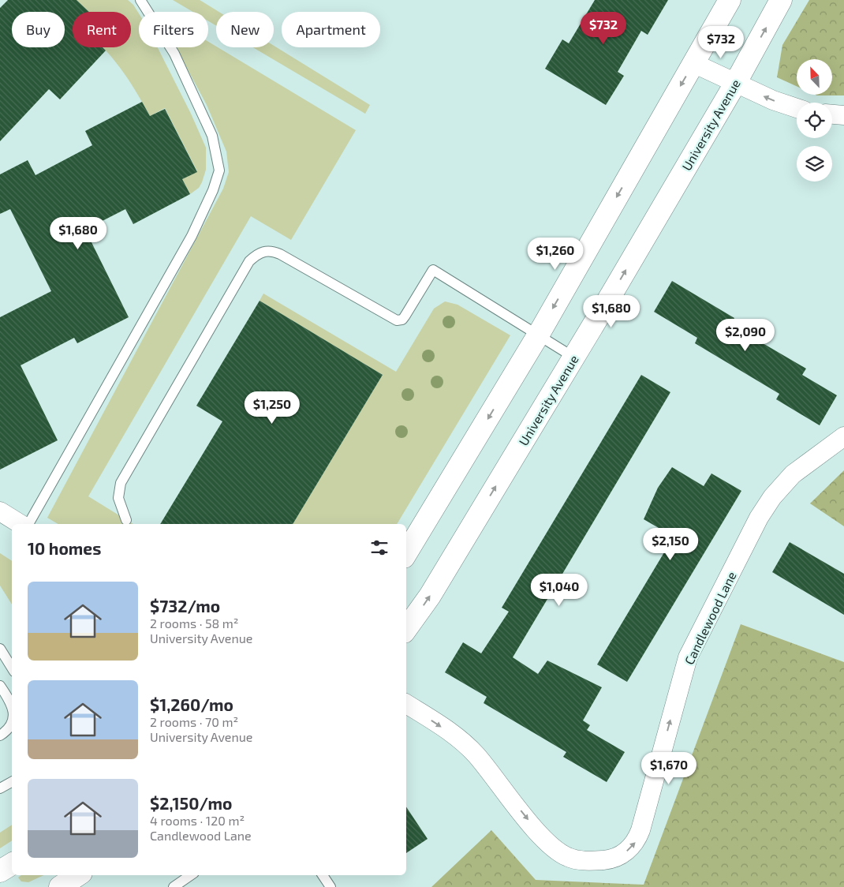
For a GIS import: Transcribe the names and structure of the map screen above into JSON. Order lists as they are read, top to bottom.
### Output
{
  "streets": {
    "main road": ["University Avenue"],
    "street": ["Candlewood Lane"]
  },
  "north": "top left",
  "page": {
    "price": [
      "$732",
      "$732",
      "$1,680",
      "$1,260",
      "$1,680",
      "$2,090",
      "$1,250",
      "$2,150",
      "$1,040",
      "$1,670"
    ],
    "chip": [
      "Buy",
      "Rent",
      "Filters",
      "New",
      "Apartment"
    ],
    "heading": "10 homes",
    "list": [
      {
        "name": "$732/mo",
        "note": "2 rooms · 58 m² · University Avenue"
      },
      {
        "name": "$1,260/mo",
        "note": "2 rooms · 70 m² · University Avenue"
      },
      {
        "name": "$2,150/mo",
        "note": "4 rooms · 120 m² · Candlewood Lane"
      }
    ]
  }
}
